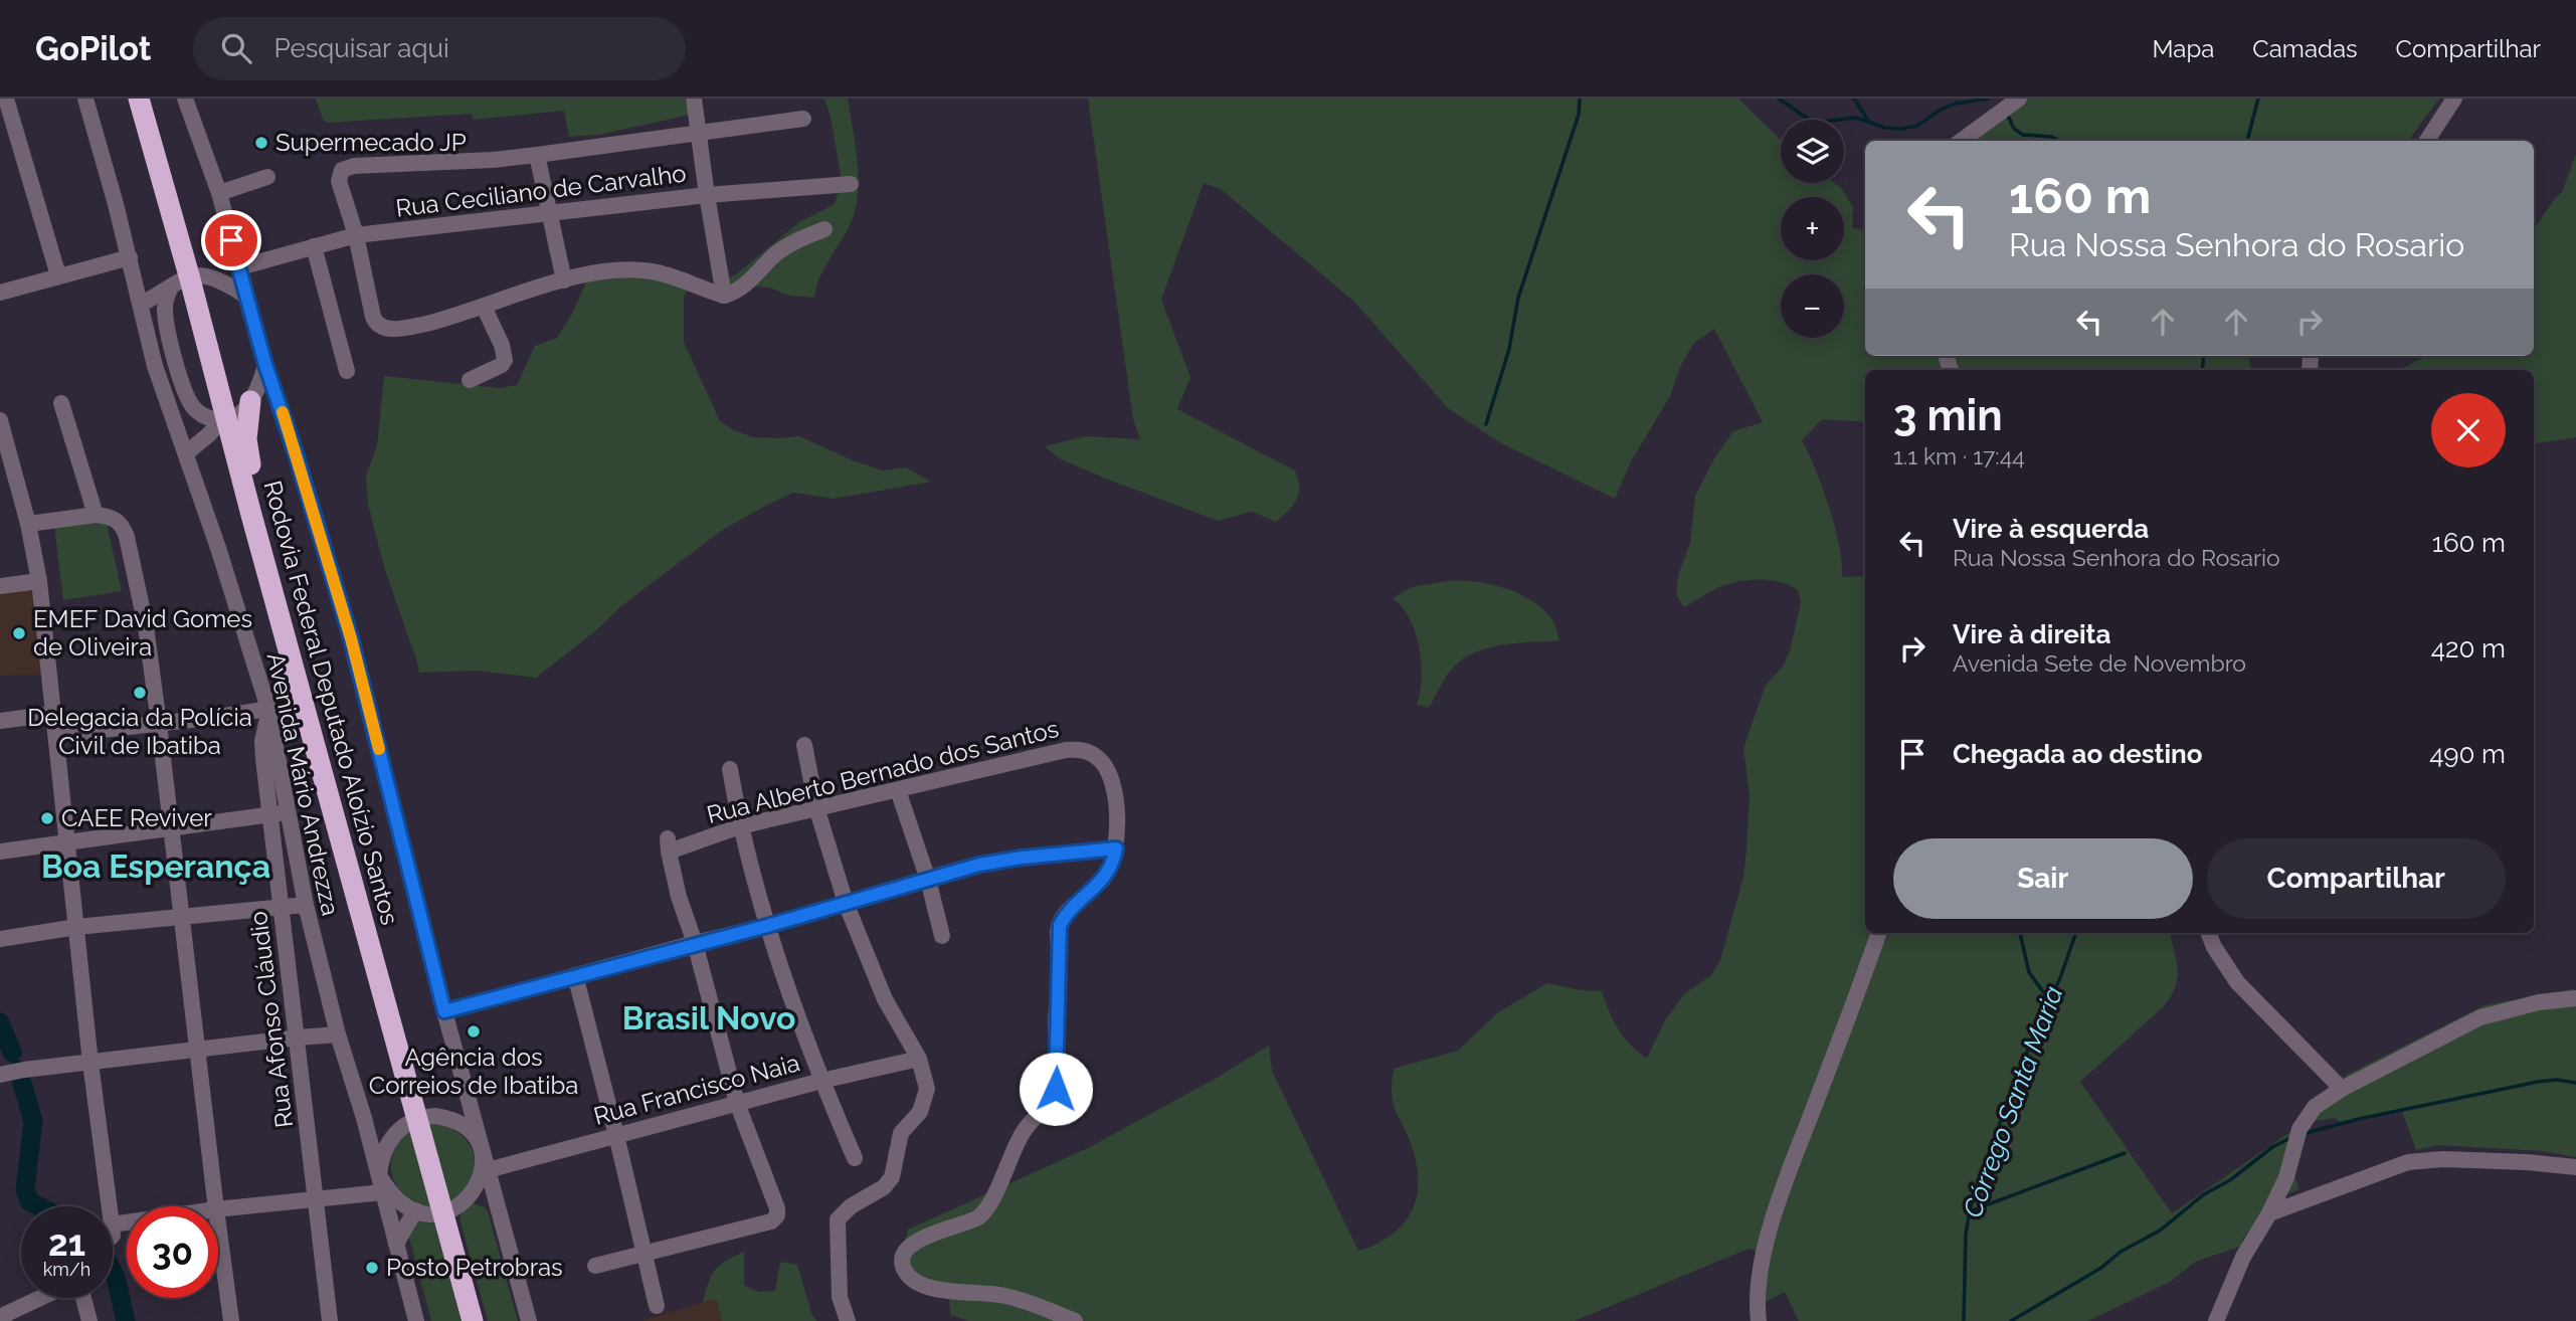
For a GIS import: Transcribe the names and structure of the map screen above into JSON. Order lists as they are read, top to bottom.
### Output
{
  "streets": {
    "highway": ["Rodovia Federal Deputado Aloízio Santos"],
    "street": [
      "Rua Ceciliano de Carvalho",
      "Rua Alberto Bernado dos Santos",
      "Avenida Mário Andrezza",
      "Rua Afonso Cláudio",
      "Rua Francisco Naia"
    ]
  },
  "crossings": [
    ["Avenida Mário Andrezza", "Rua Afonso Cláudio"]
  ],
  "districts": ["Boa Esperança", "Brasil Novo"],
  "water": ["Córrego Santa Maria"],
  "places": [
    "Supermecado JP",
    "EMEF David Gomes de Oliveira",
    "Delegacia da Polícia Civil de Ibatiba",
    "CAEE Reviver",
    "Agência dos Correios de Ibatiba",
    "Posto Petrobras"
  ],
  "page": {
    "header": "GoPilot",
    "search": "Pesquisar aqui",
    "nav": ["Mapa", "Camadas", "Compartilhar"],
    "map_buttons": ["+", "−"],
    "turn": ["160 m", "Rua Nossa Senhora do Rosario"],
    "heading": ["3 min", "1.1 km · 17:44"],
    "list": [
      {
        "name": "Vire à esquerda",
        "note": "Rua Nossa Senhora do Rosario",
        "value": "160 m"
      },
      {
        "name": "Vire à direita",
        "note": "Avenida Sete de Novembro",
        "value": "420 m"
      },
      {
        "name": "Chegada ao destino",
        "value": "490 m"
      }
    ],
    "buttons": ["Sair", "Compartilhar"],
    "speed": "21 km/h",
    "limit": "30"
  }
}
